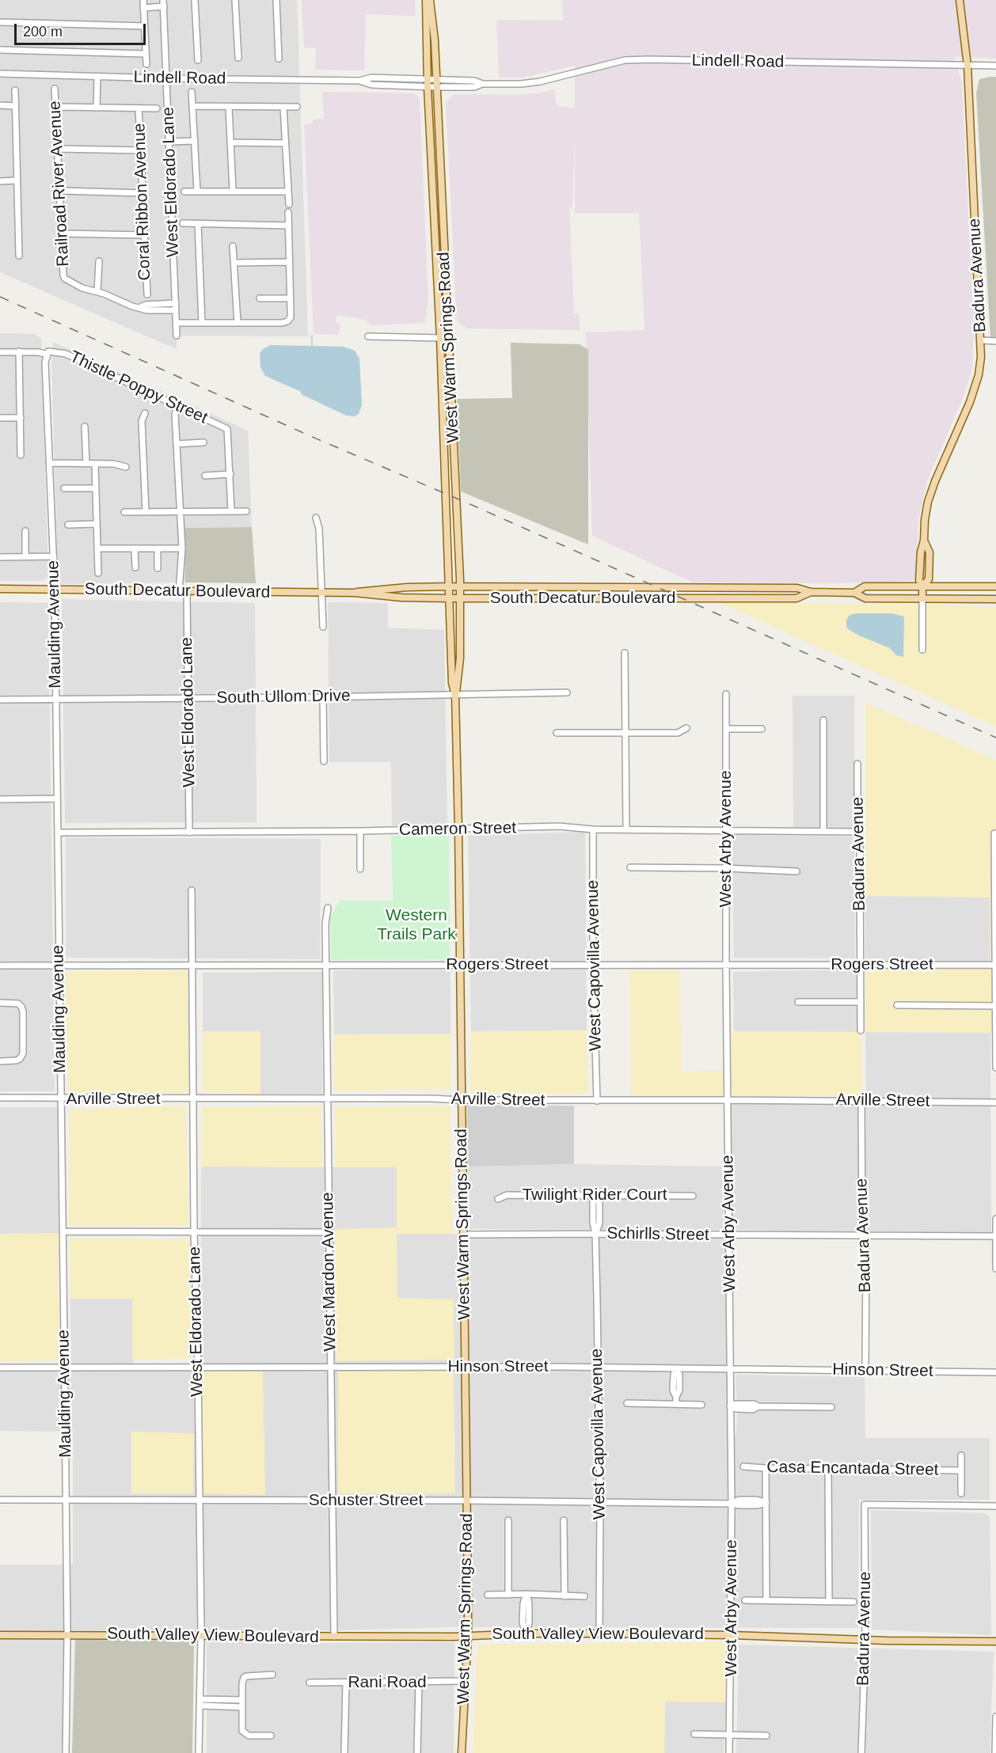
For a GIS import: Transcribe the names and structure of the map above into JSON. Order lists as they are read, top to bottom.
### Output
{
  "streets": {
    "main road": [
      "Badura Avenue",
      "West Warm Springs Road",
      "South Decatur Boulevard",
      "South Valley View Boulevard"
    ],
    "street": [
      "Lindell Road",
      "West Eldorado Lane",
      "Railroad River Avenue",
      "Coral Ribbon Avenue",
      "Thistle Poppy Street",
      "Maulding Avenue",
      "South Ullom Drive",
      "Cameron Street",
      "West Arby Avenue",
      "Rogers Street",
      "West Capovilla Avenue",
      "Arville Street",
      "Twilight Rider Court",
      "Schirlls Street",
      "West Mardon Avenue",
      "Hinson Street",
      "Casa Encantada Street",
      "Schuster Street",
      "Rani Road"
    ]
  },
  "crossings": [
    ["Lindell Road", "West Eldorado Lane"],
    ["Lindell Road", "Badura Avenue"],
    ["Lindell Road", "West Warm Springs Road"],
    ["West Eldorado Lane", "South Decatur Boulevard"],
    ["West Eldorado Lane", "South Ullom Drive"],
    ["West Eldorado Lane", "Cameron Street"],
    ["West Eldorado Lane", "Rogers Street"],
    ["West Eldorado Lane", "Arville Street"],
    ["West Eldorado Lane", "Hinson Street"],
    ["West Eldorado Lane", "Schuster Street"],
    ["West Eldorado Lane", "South Valley View Boulevard"],
    ["Badura Avenue", "South Decatur Boulevard"],
    ["Badura Avenue", "Cameron Street"],
    ["Badura Avenue", "Rogers Street"],
    ["Badura Avenue", "Arville Street"],
    ["Badura Avenue", "Schirlls Street"],
    ["Badura Avenue", "Hinson Street"],
    ["Badura Avenue", "South Valley View Boulevard"],
    ["West Warm Springs Road", "South Decatur Boulevard"],
    ["West Warm Springs Road", "South Ullom Drive"],
    ["West Warm Springs Road", "Cameron Street"],
    ["West Warm Springs Road", "Rogers Street"],
    ["West Warm Springs Road", "Arville Street"],
    ["West Warm Springs Road", "Schirlls Street"],
    ["West Warm Springs Road", "Hinson Street"],
    ["West Warm Springs Road", "Schuster Street"],
    ["West Warm Springs Road", "South Valley View Boulevard"],
    ["West Warm Springs Road", "Rani Road"],
    ["Thistle Poppy Street", "Maulding Avenue"],
    ["South Decatur Boulevard", "Maulding Avenue"],
    ["Maulding Avenue", "South Ullom Drive"],
    ["Maulding Avenue", "Cameron Street"],
    ["Maulding Avenue", "Rogers Street"],
    ["Maulding Avenue", "Arville Street"],
    ["Maulding Avenue", "Hinson Street"],
    ["Maulding Avenue", "Schuster Street"],
    ["Maulding Avenue", "South Valley View Boulevard"],
    ["Cameron Street", "West Arby Avenue"],
    ["Cameron Street", "West Capovilla Avenue"],
    ["West Arby Avenue", "Rogers Street"],
    ["West Arby Avenue", "Arville Street"],
    ["West Arby Avenue", "Schirlls Street"],
    ["West Arby Avenue", "Hinson Street"],
    ["West Arby Avenue", "Schuster Street"],
    ["West Arby Avenue", "South Valley View Boulevard"],
    ["Rogers Street", "West Capovilla Avenue"],
    ["Rogers Street", "West Mardon Avenue"],
    ["West Capovilla Avenue", "Arville Street"],
    ["West Capovilla Avenue", "Twilight Rider Court"],
    ["West Capovilla Avenue", "Schirlls Street"],
    ["West Capovilla Avenue", "Hinson Street"],
    ["West Capovilla Avenue", "Schuster Street"],
    ["West Capovilla Avenue", "South Valley View Boulevard"],
    ["Arville Street", "West Mardon Avenue"],
    ["West Mardon Avenue", "Hinson Street"],
    ["West Mardon Avenue", "Schuster Street"],
    ["West Mardon Avenue", "South Valley View Boulevard"]
  ],
  "parks": ["Western Trails Park"],
  "scale_bar": "200 m"
}
